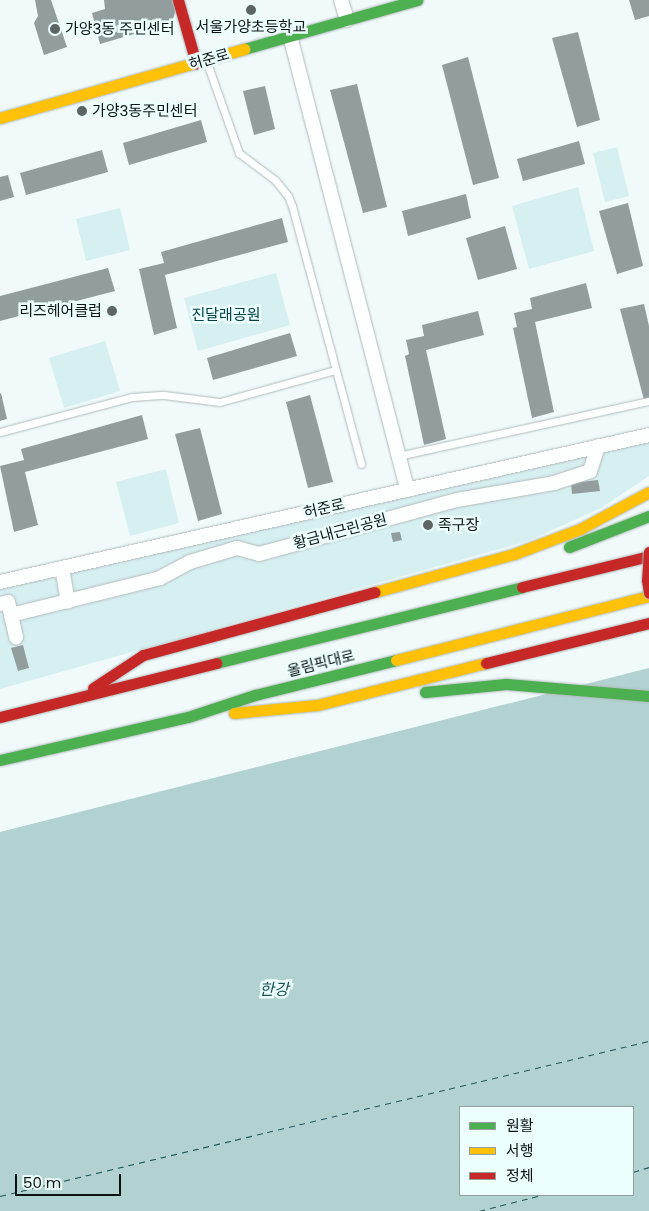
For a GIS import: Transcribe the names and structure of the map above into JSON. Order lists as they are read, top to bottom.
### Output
{
  "streets": {
    "main road": ["허준로", "올림픽대로"],
    "street": ["황금내근린공원"]
  },
  "crossings": [
    ["허준로", "황금내근린공원"]
  ],
  "water": ["한강"],
  "parks": ["진달래공원"],
  "places": [
    "서울가양초등학교",
    "가양3동 주민센터",
    "가양3동주민센터",
    "리즈헤어클럽",
    "족구장"
  ],
  "legend": ["원활", "서행", "정체"],
  "scale_bar": "50 m"
}
